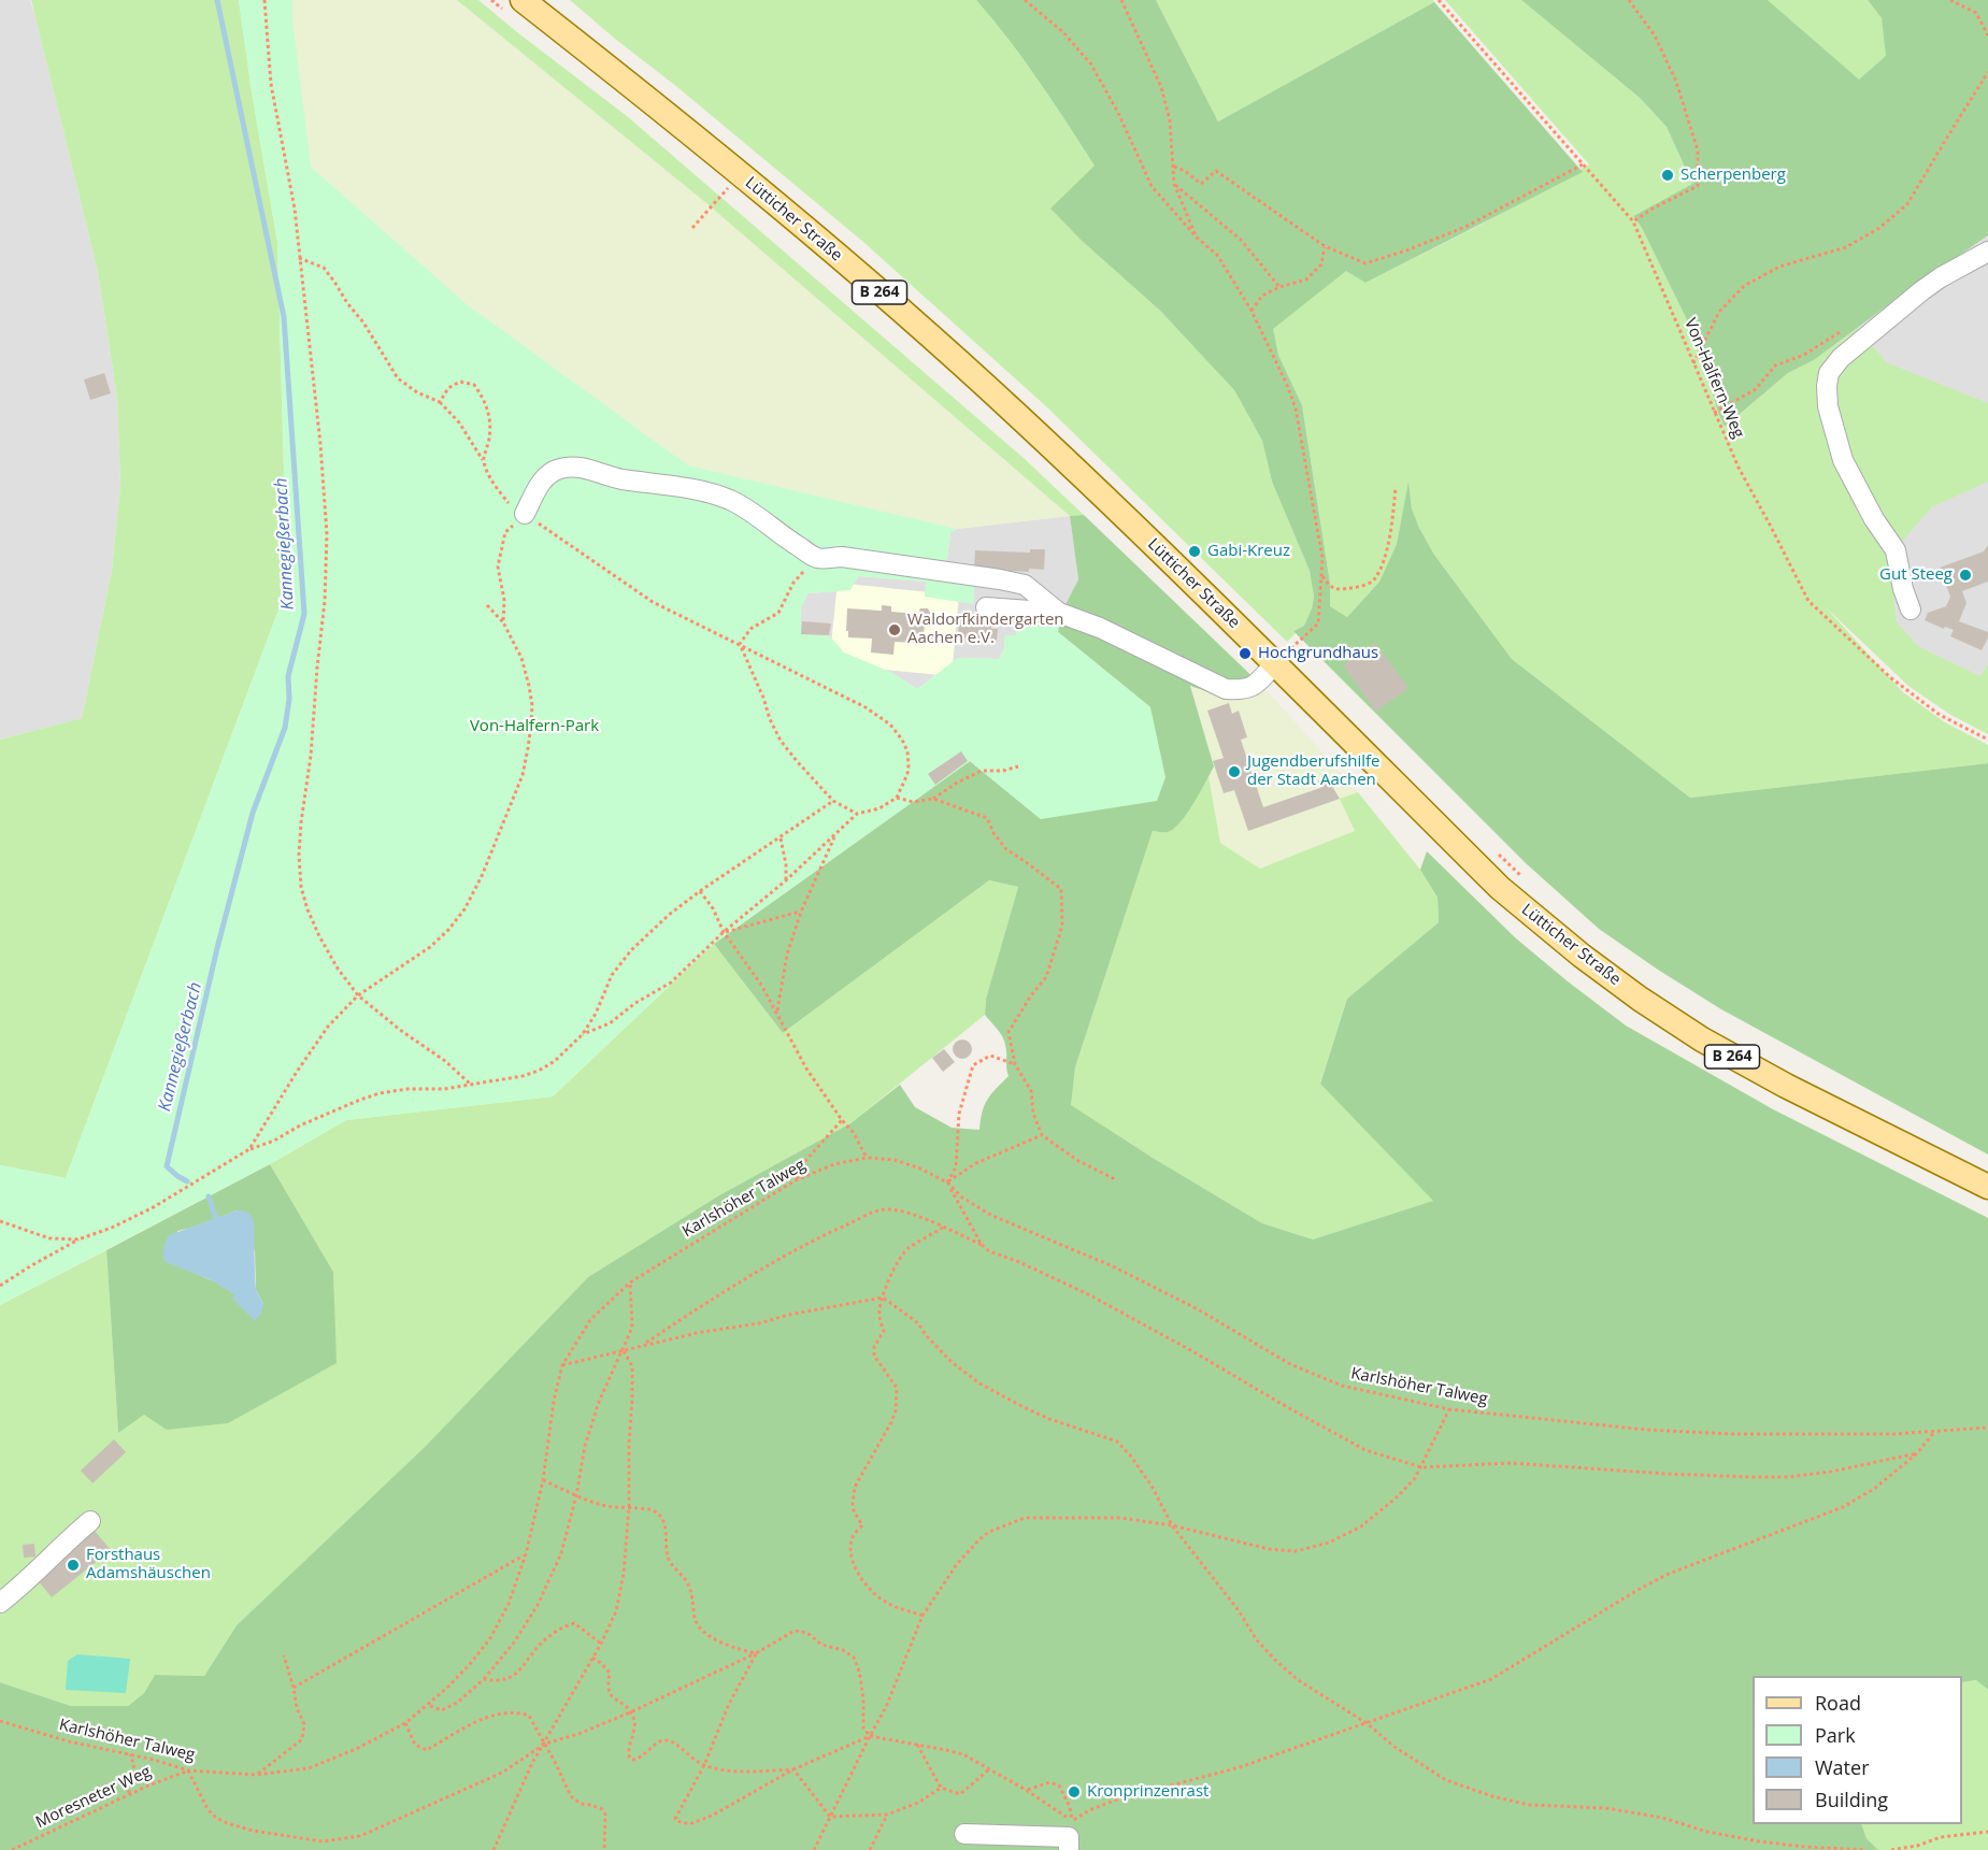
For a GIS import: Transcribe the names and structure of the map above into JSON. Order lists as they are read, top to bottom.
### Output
{
  "streets": {
    "main road": ["Lütticher Straße", "B 264"],
    "path": ["Von-Halfern-Weg", "Karlshöher Talweg", "Moresneter Weg"]
  },
  "crossings": [
    ["Karlshöher Talweg", "Moresneter Weg"]
  ],
  "water": ["Kannegießerbach"],
  "parks": ["Von-Halfern-Park"],
  "places": [
    "Scherpenberg",
    "Gabi-Kreuz",
    "Gut Steeg",
    "Waldorfkindergarten Aachen e.V.",
    "Hochgrundhaus",
    "Jugendberufshilfe der Stadt Aachen",
    "Forsthaus Adamshäuschen",
    "Kronprinzenrast"
  ],
  "legend": [
    "Road",
    "Park",
    "Water",
    "Building"
  ]
}
